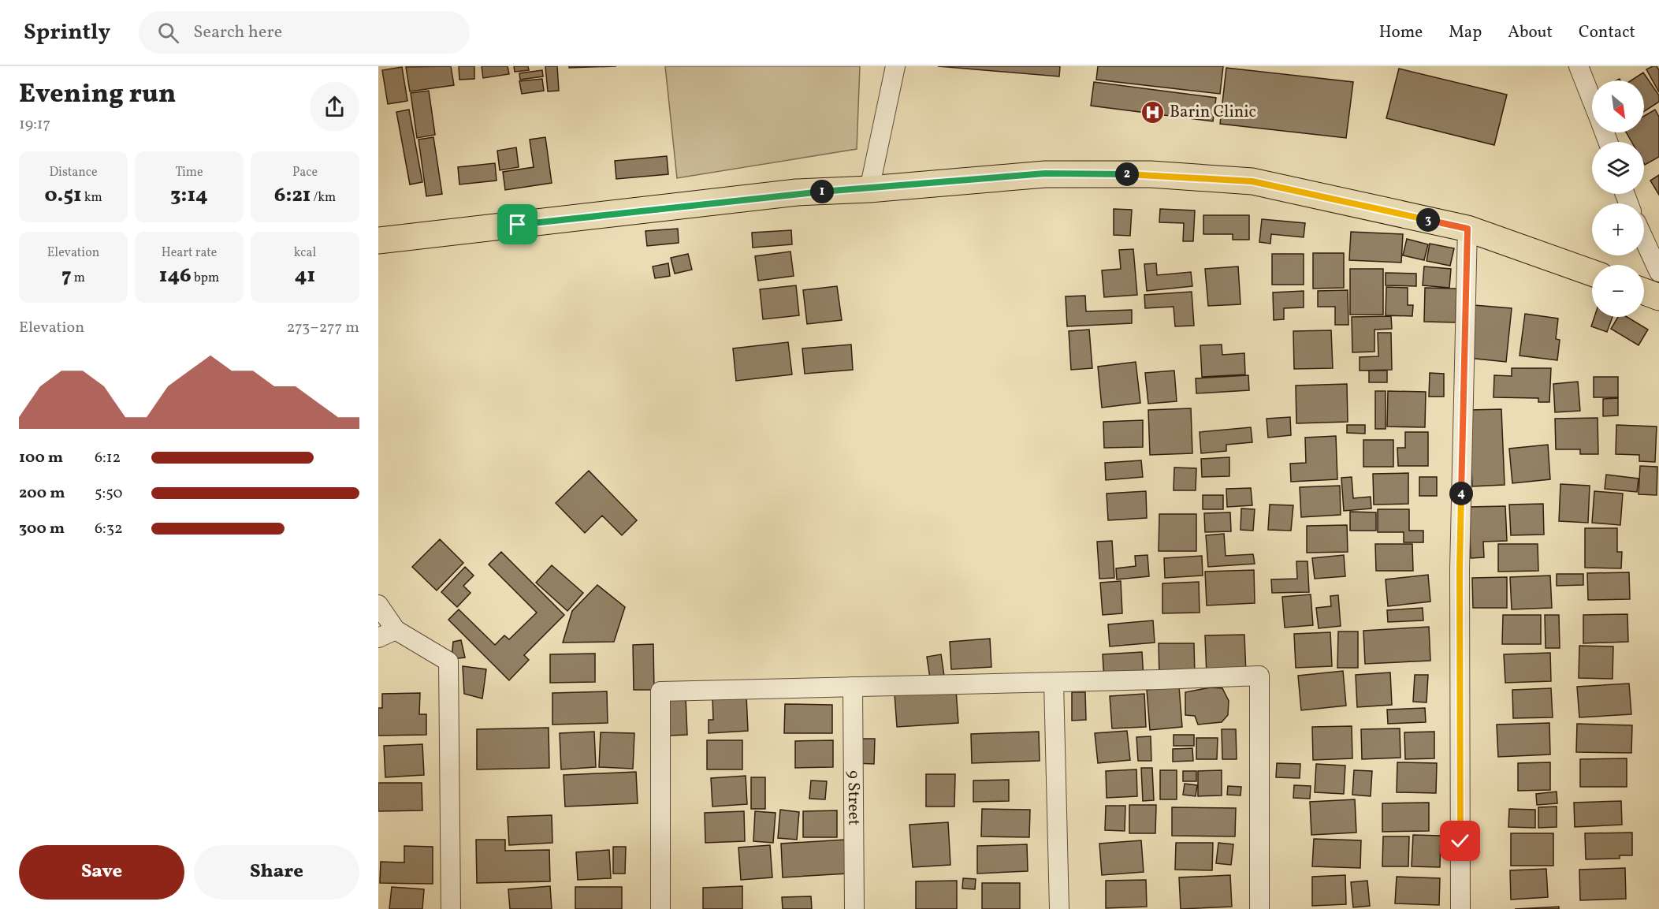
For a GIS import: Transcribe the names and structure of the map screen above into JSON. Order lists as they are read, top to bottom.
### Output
{
  "streets": {
    "street": ["9 Street"]
  },
  "places": {
    "hospital": ["Barin Clinic"]
  },
  "north": "bottom right",
  "page": {
    "header": "Sprintly",
    "search": "Search here",
    "nav": [
      "Home",
      "Map",
      "About",
      "Contact"
    ],
    "heading": ["Evening run", "19:17"],
    "map_buttons": ["+", "−"],
    "stats": [
      ["Distance", "0.51 km"],
      ["Time", "3:14"],
      ["Pace", "6:21 /km"],
      ["Elevation", "7 m"],
      ["Heart rate", "146 bpm"],
      ["kcal", "41"]
    ],
    "pins": [
      "2",
      "1",
      "3",
      "4"
    ],
    "chart": ["Elevation", "273–277 m"],
    "list": [
      {
        "name": "100 m",
        "note": "6:12"
      },
      {
        "name": "200 m",
        "note": "5:50"
      },
      {
        "name": "300 m",
        "note": "6:32"
      }
    ],
    "buttons": ["Save", "Share"]
  }
}
